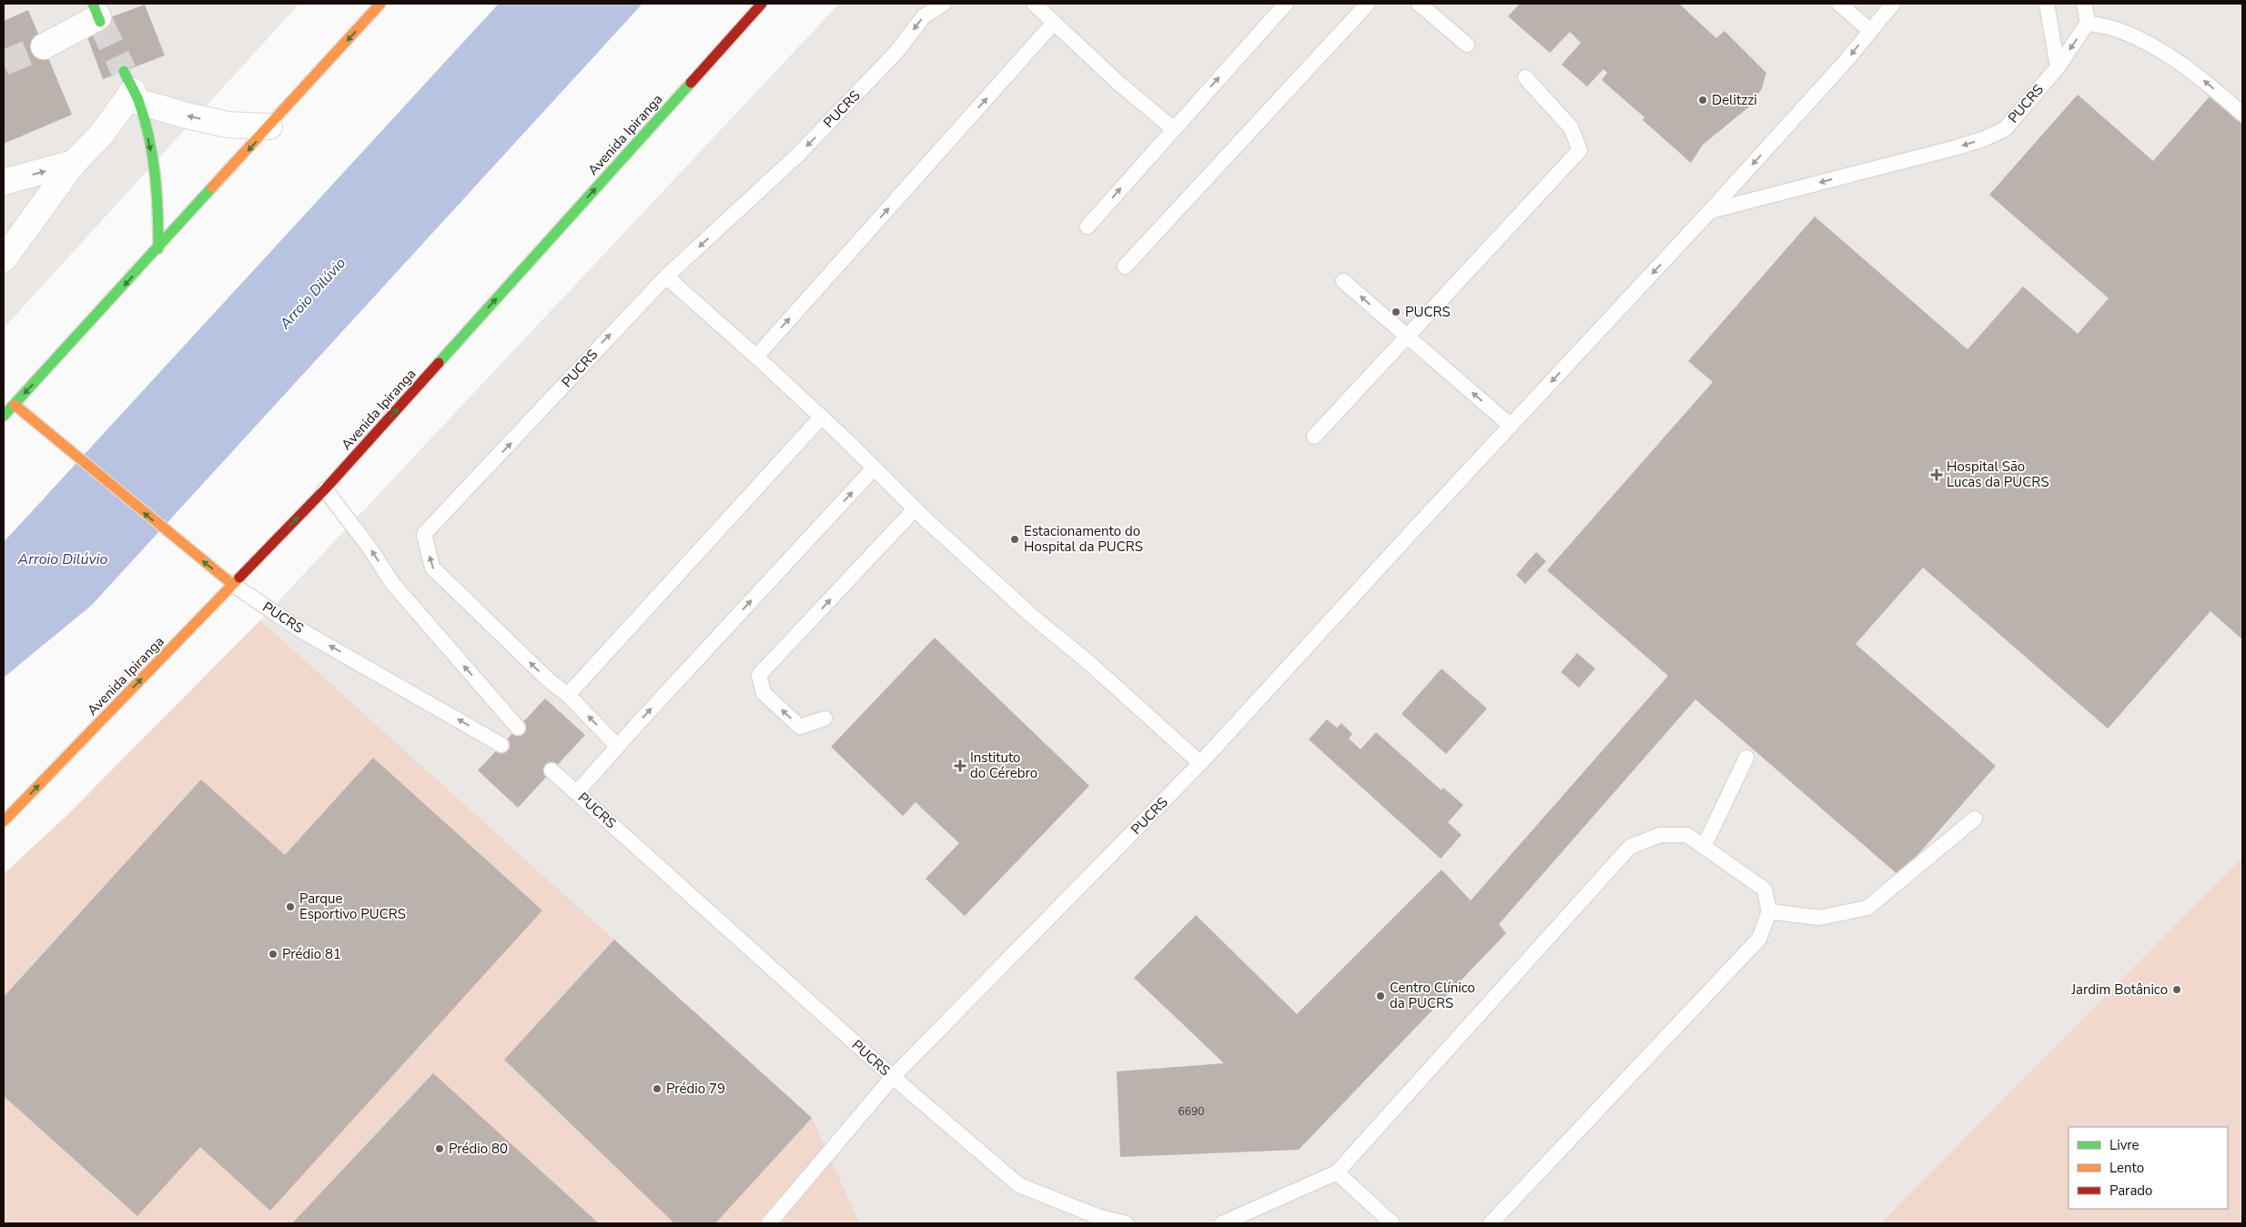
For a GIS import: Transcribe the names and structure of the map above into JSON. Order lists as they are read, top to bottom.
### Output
{
  "streets": {
    "main road": ["Avenida Ipiranga"],
    "lane": ["PUCRS"]
  },
  "crossings": [
    ["PUCRS", "Avenida Ipiranga"]
  ],
  "one_way": ["Avenida Ipiranga"],
  "water": ["Arroio Dilúvio"],
  "places": {
    "other": [
      "Delitzzi",
      "PUCRS",
      "Estacionamento do Hospital da PUCRS",
      "Parque Esportivo PUCRS",
      "Prédio 81",
      "Jardim Botânico",
      "Centro Clínico da PUCRS",
      "Prédio 79",
      "Prédio 80"
    ],
    "health": ["Hospital São Lucas da PUCRS", "Instituto do Cérebro"]
  },
  "house_numbers": ["6690"],
  "legend": ["Livre", "Lento", "Parado"]
}
